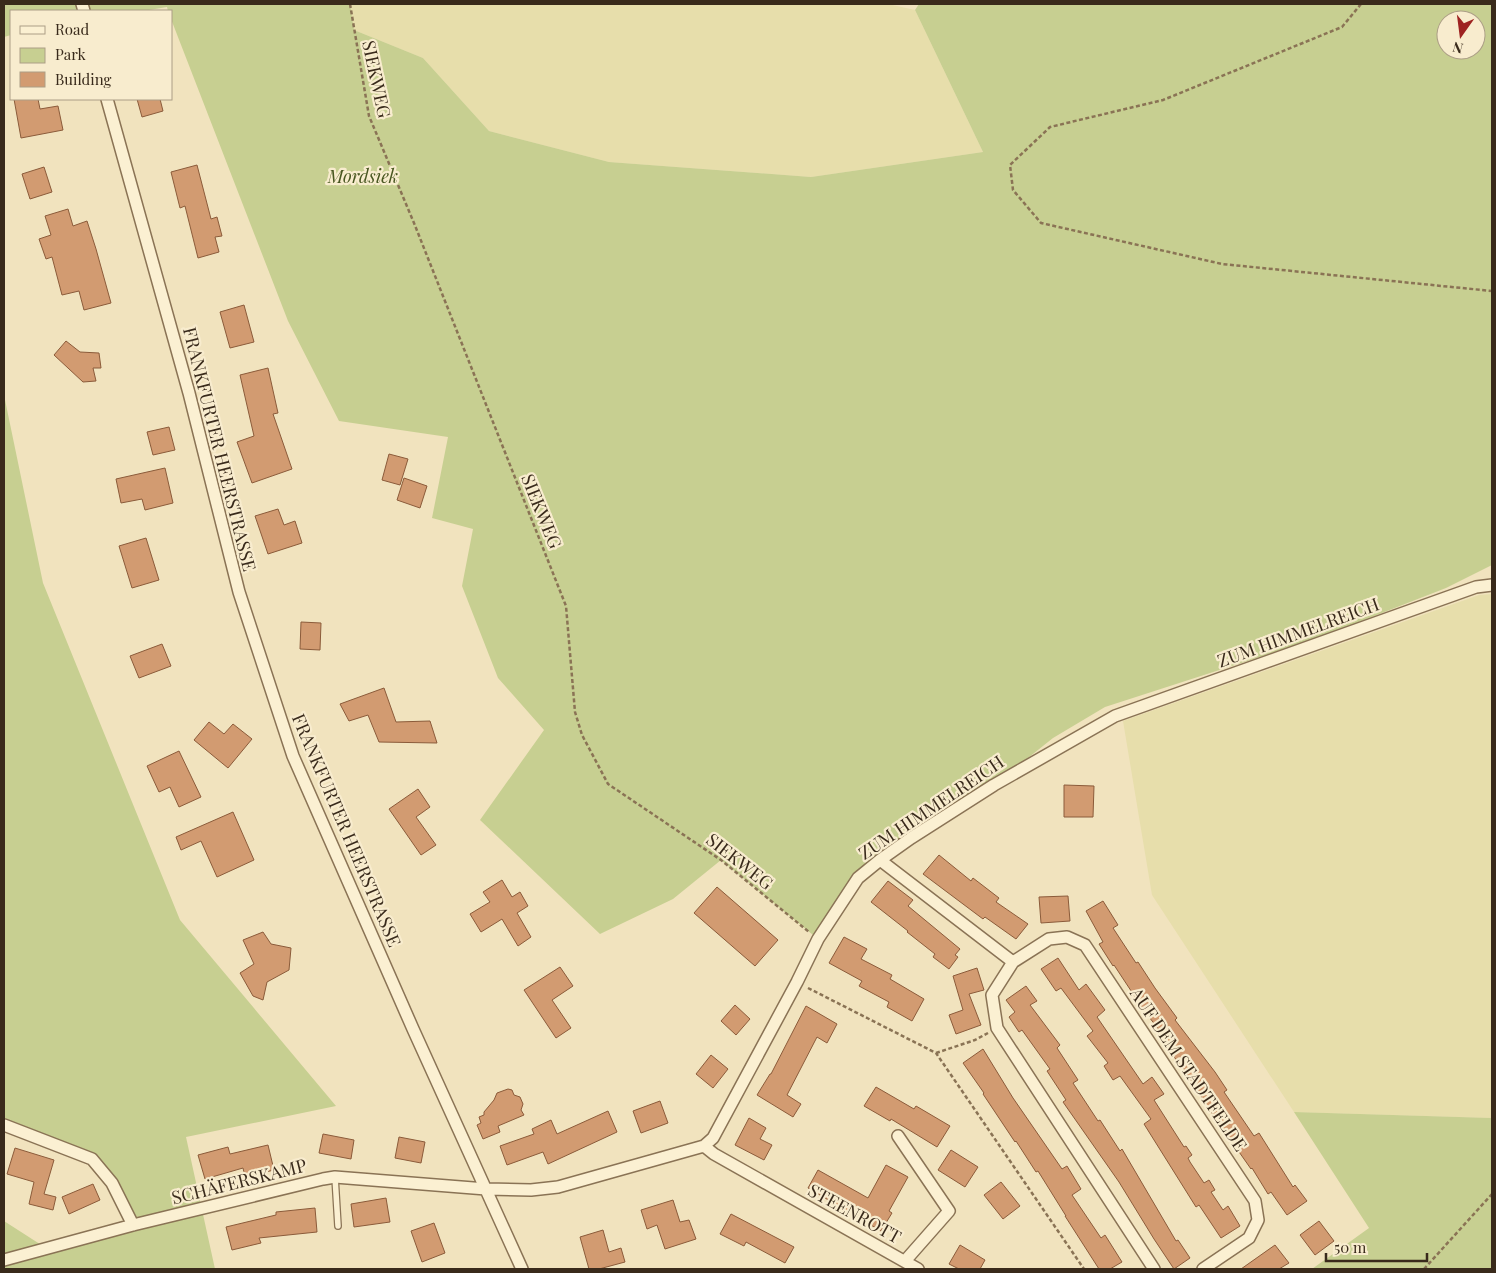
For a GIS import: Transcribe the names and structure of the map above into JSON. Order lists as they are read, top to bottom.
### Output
{
  "streets": {
    "street": [
      "FRANKFURTER HEERSTRASSE",
      "ZUM HIMMELREICH",
      "AUF DEM STADTFELDE",
      "SCHÄFERSKAMP",
      "STEENROTT"
    ],
    "path": ["SIEKWEG"]
  },
  "crossings": [
    ["SIEKWEG", "ZUM HIMMELREICH"],
    ["FRANKFURTER HEERSTRASSE", "SCHÄFERSKAMP"],
    ["ZUM HIMMELREICH", "STEENROTT"]
  ],
  "parks": ["Mordsiek"],
  "legend": ["Road", "Park", "Building"],
  "scale_bar": "50 m",
  "north": "bottom"
}
